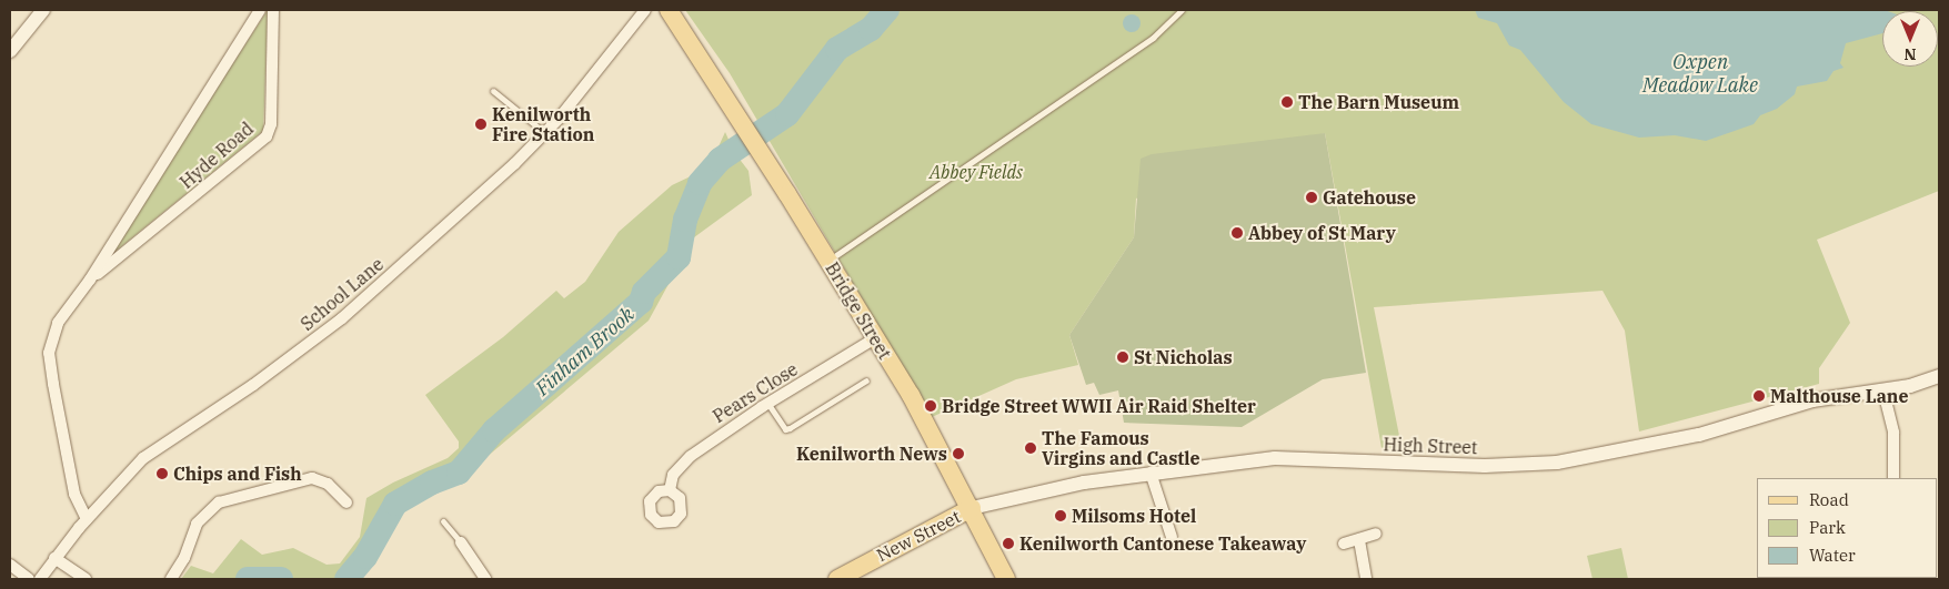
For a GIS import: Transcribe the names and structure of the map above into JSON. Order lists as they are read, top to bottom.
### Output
{
  "streets": {
    "main road": ["Bridge Street", "New Street"],
    "street": [
      "Hyde Road",
      "School Lane",
      "Pears Close",
      "High Street"
    ]
  },
  "crossings": [
    ["Hyde Road", "School Lane"],
    ["Bridge Street", "Pears Close"],
    ["Bridge Street", "High Street"],
    ["Bridge Street", "New Street"],
    ["High Street", "New Street"]
  ],
  "water": ["Oxpen Meadow Lake", "Finham Brook"],
  "parks": ["Abbey Fields"],
  "places": [
    "The Barn Museum",
    "Kenilworth Fire Station",
    "Gatehouse",
    "Abbey of St Mary",
    "St Nicholas",
    "Malthouse Lane",
    "Bridge Street WWII Air Raid Shelter",
    "The Famous Virgins and Castle",
    "Kenilworth News",
    "Chips and Fish",
    "Milsoms Hotel",
    "Kenilworth Cantonese Takeaway"
  ],
  "legend": ["Road", "Park", "Water"],
  "north": "bottom"
}
